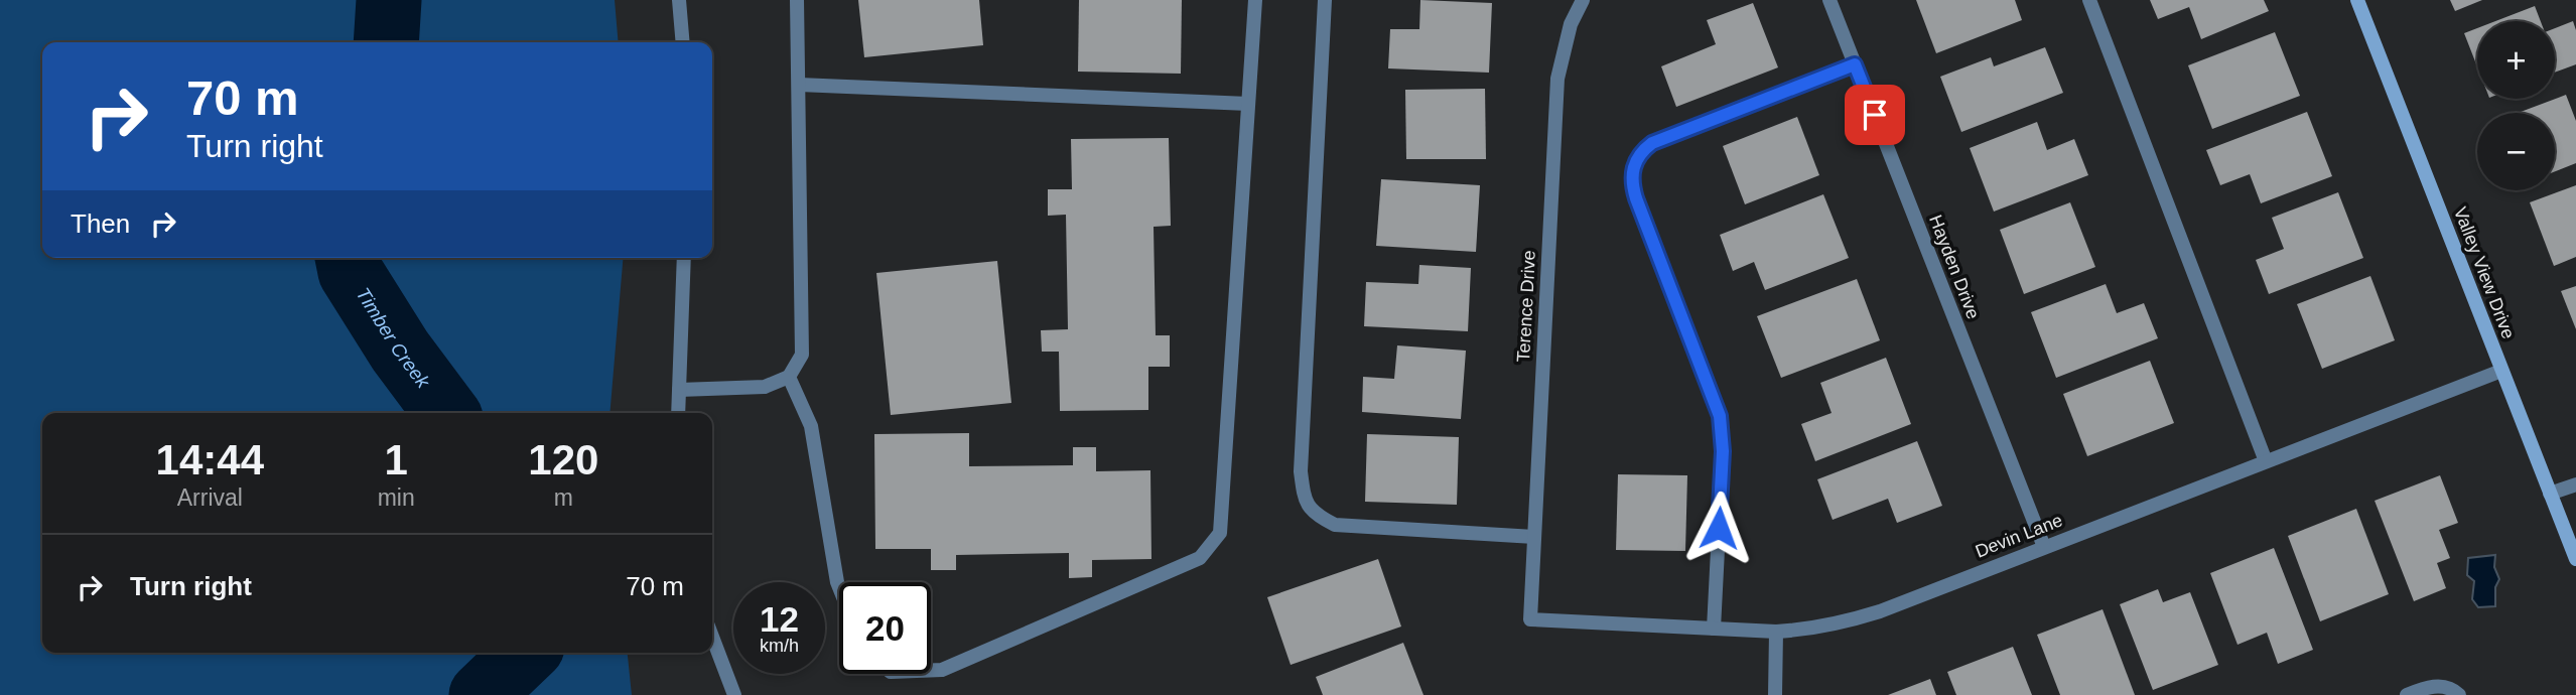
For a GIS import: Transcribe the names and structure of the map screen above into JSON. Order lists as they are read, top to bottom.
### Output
{
  "streets": {
    "street": [
      "Hayden Drive",
      "Valley View Drive",
      "Terence Drive",
      "Devin Lane"
    ]
  },
  "crossings": [
    ["Hayden Drive", "Devin Lane"],
    ["Valley View Drive", "Devin Lane"],
    ["Terence Drive", "Devin Lane"]
  ],
  "water": ["Timber Creek"],
  "page": {
    "map_buttons": ["+", "−"],
    "turn": ["70 m", "Turn right"],
    "then": "Then",
    "eta": [
      "14:44",
      "Arrival",
      "1",
      "min",
      "120",
      "m"
    ],
    "list": [
      {
        "name": "Turn right",
        "value": "70 m"
      }
    ],
    "speed": "12 km/h",
    "limit": "20"
  }
}
